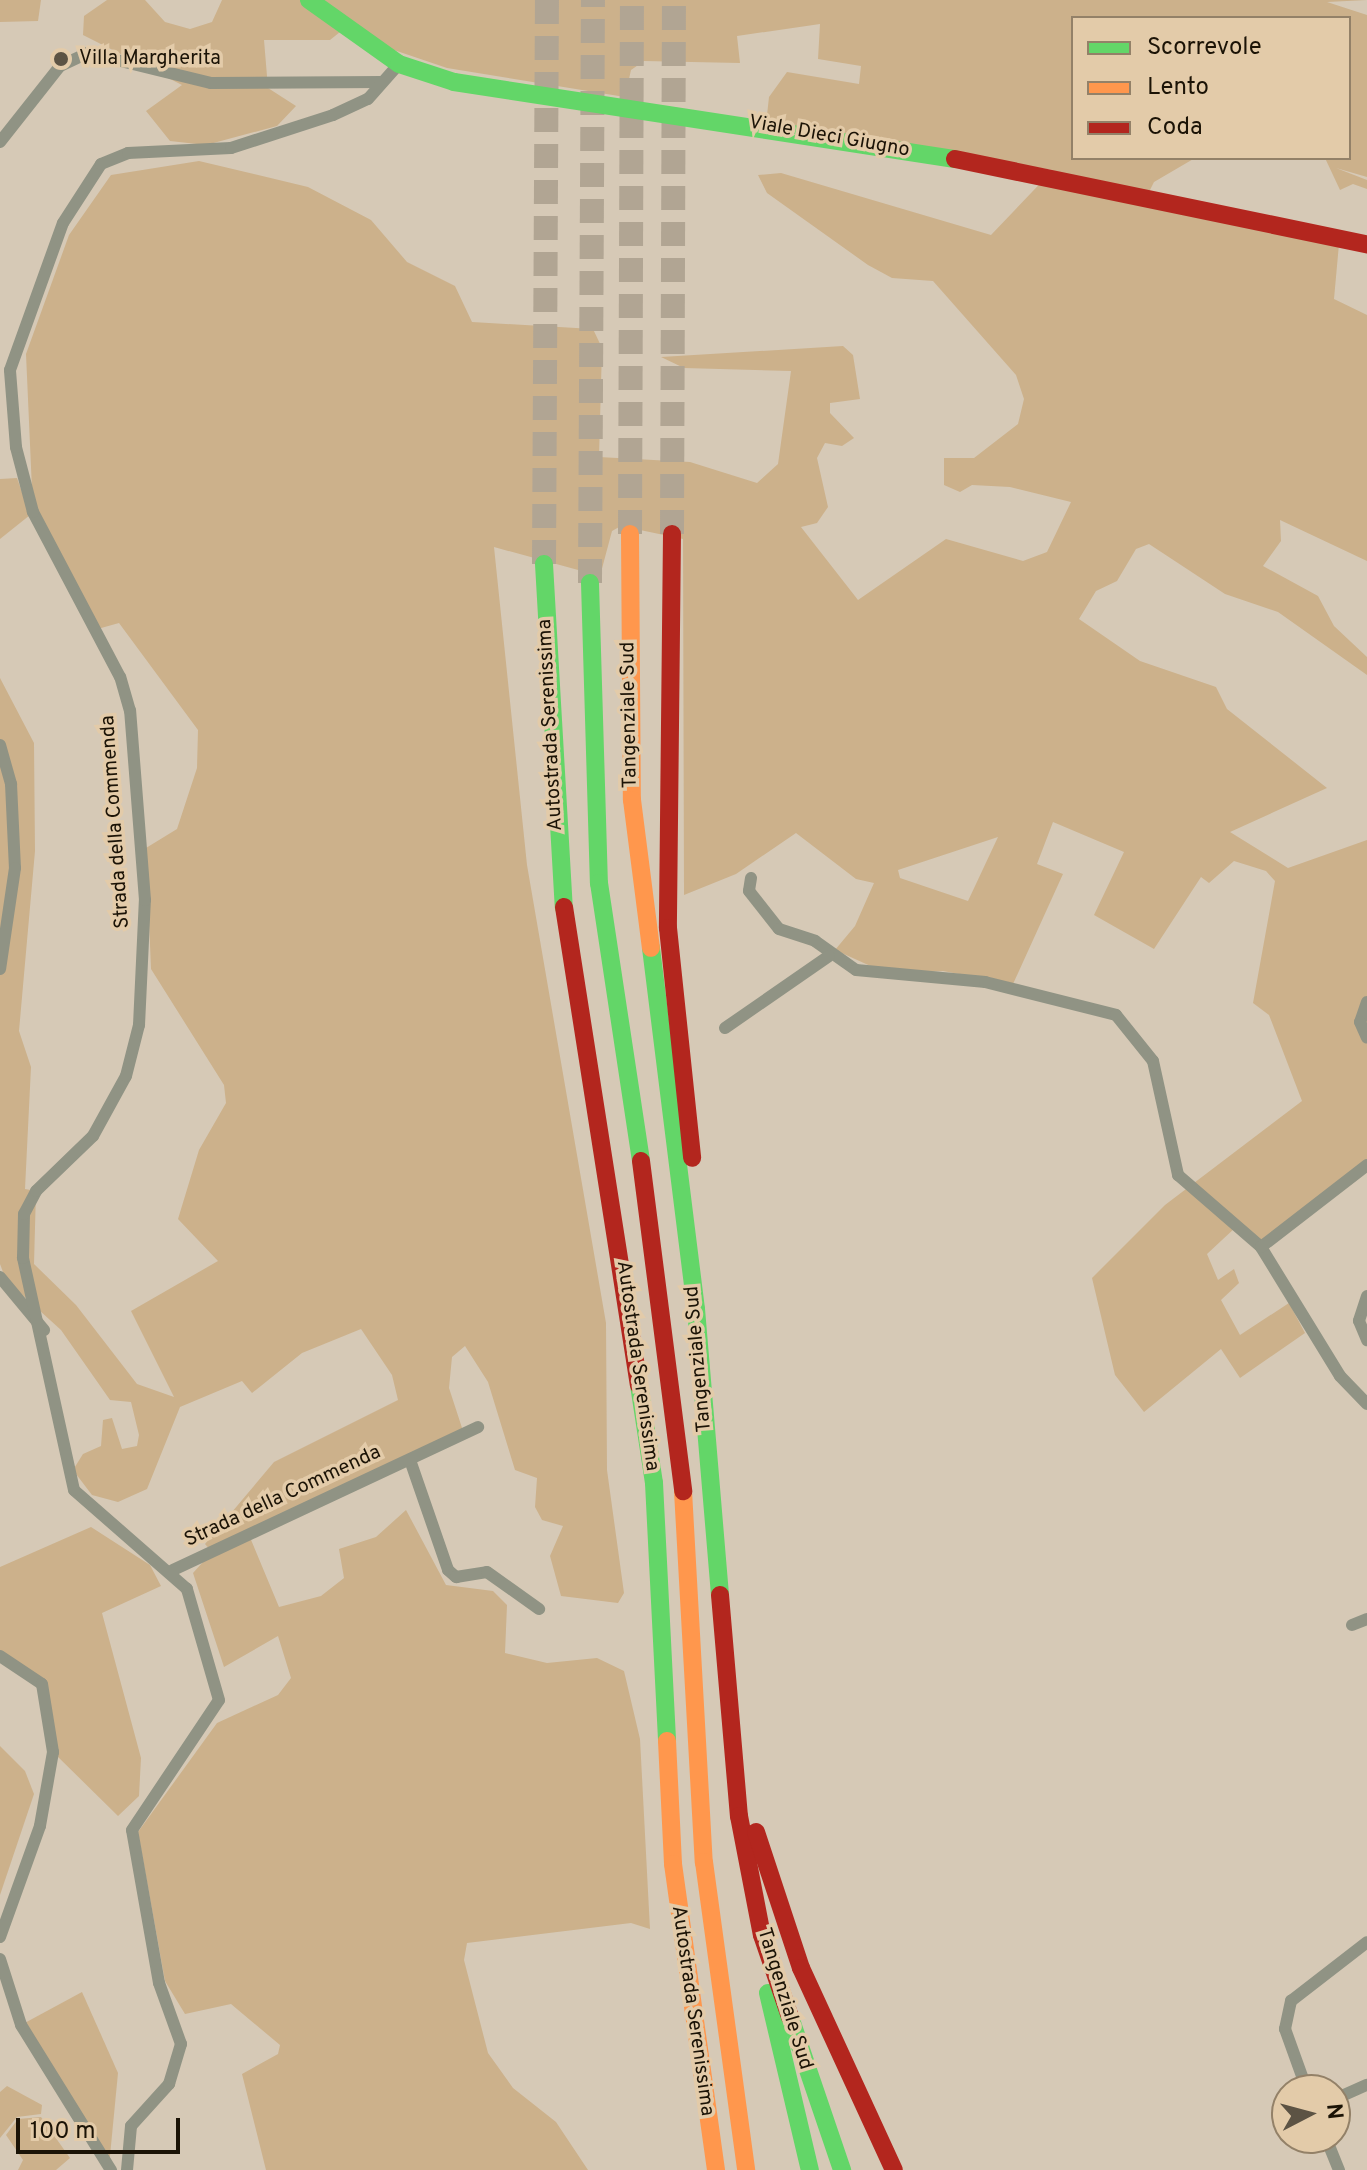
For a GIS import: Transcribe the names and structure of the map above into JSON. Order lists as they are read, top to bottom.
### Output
{
  "streets": {
    "main road": ["Viale Dieci Giugno", "Tangenziale Sud", "Autostrada Serenissima"],
    "street": ["Strada della Commenda"]
  },
  "crossings": [
    ["Viale Dieci Giugno", "Strada della Commenda"]
  ],
  "places": ["Villa Margherita"],
  "legend": ["Scorrevole", "Lento", "Coda"],
  "scale_bar": "100 m",
  "north": "right"
}
